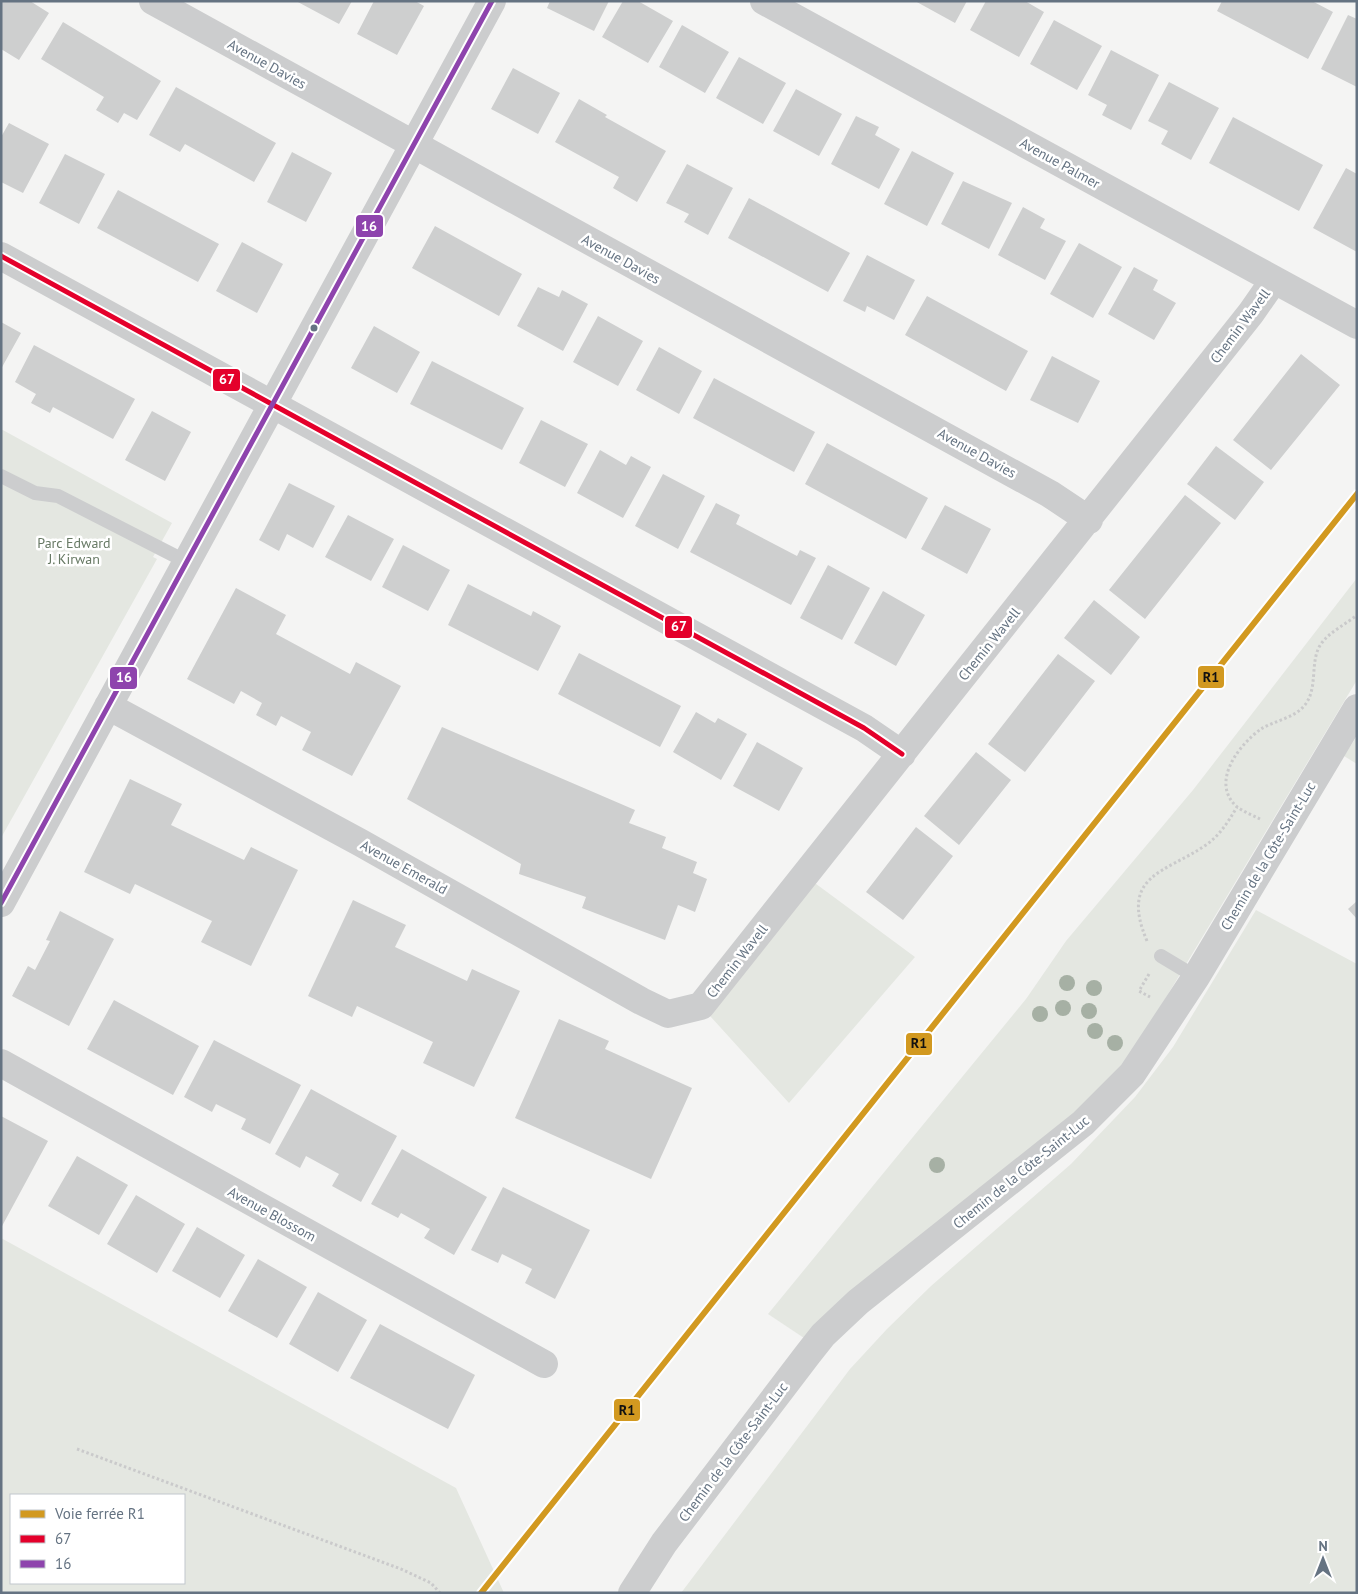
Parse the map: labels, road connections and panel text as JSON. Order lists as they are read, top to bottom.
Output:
{
  "streets": {
    "street": [
      "Avenue Davies",
      "Avenue Palmer",
      "Chemin Wavell",
      "Chemin de la Côte-Saint-Luc",
      "Avenue Emerald",
      "Avenue Blossom"
    ]
  },
  "crossings": [
    ["Avenue Davies", "Chemin Wavell"],
    ["Avenue Palmer", "Chemin Wavell"],
    ["Chemin Wavell", "Avenue Emerald"]
  ],
  "parks": ["Parc Edward J. Kirwan"],
  "lines": ["transit line 16", "transit line 67", "rail line R1"],
  "legend": ["Voie ferrée R1", "67", "16"],
  "north": "top"
}
